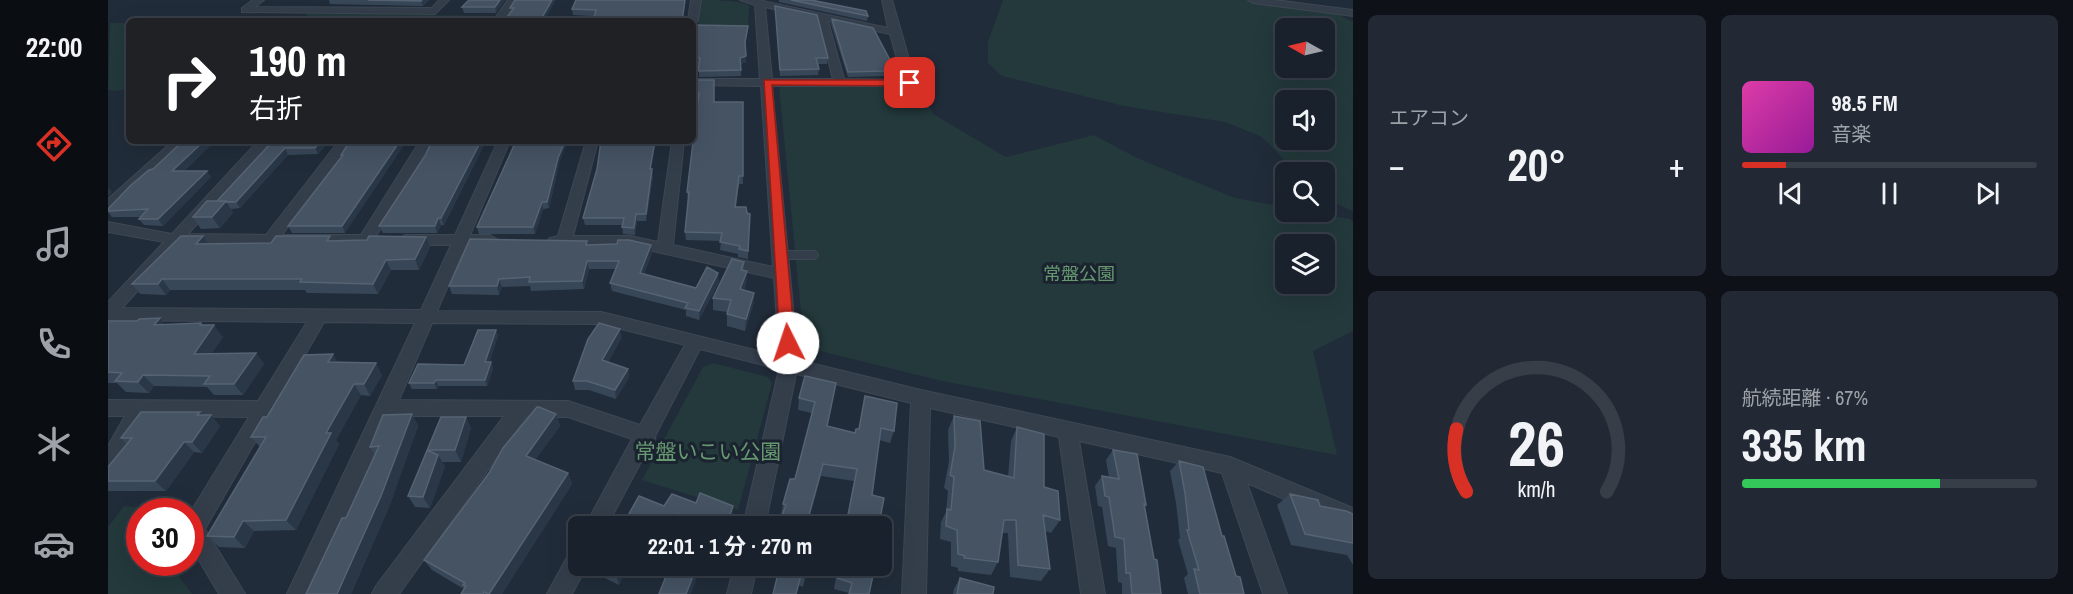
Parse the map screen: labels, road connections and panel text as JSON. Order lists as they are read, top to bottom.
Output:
{
  "parks": ["常盤公園", "常盤いこい公園"],
  "north": "left",
  "page": {
    "tabs": "22:00",
    "tile": [
      "エアコン",
      ["航続距離 · 67%", "335 km"]
    ],
    "turn": ["190 m", "右折"],
    "song": ["98.5 FM", "音楽"],
    "heat": ["−", "20°", "+"],
    "limit": "30",
    "trip": "22:01 · 1 分 · 270 m",
    "gauge": ["26", "km/h"]
  }
}
